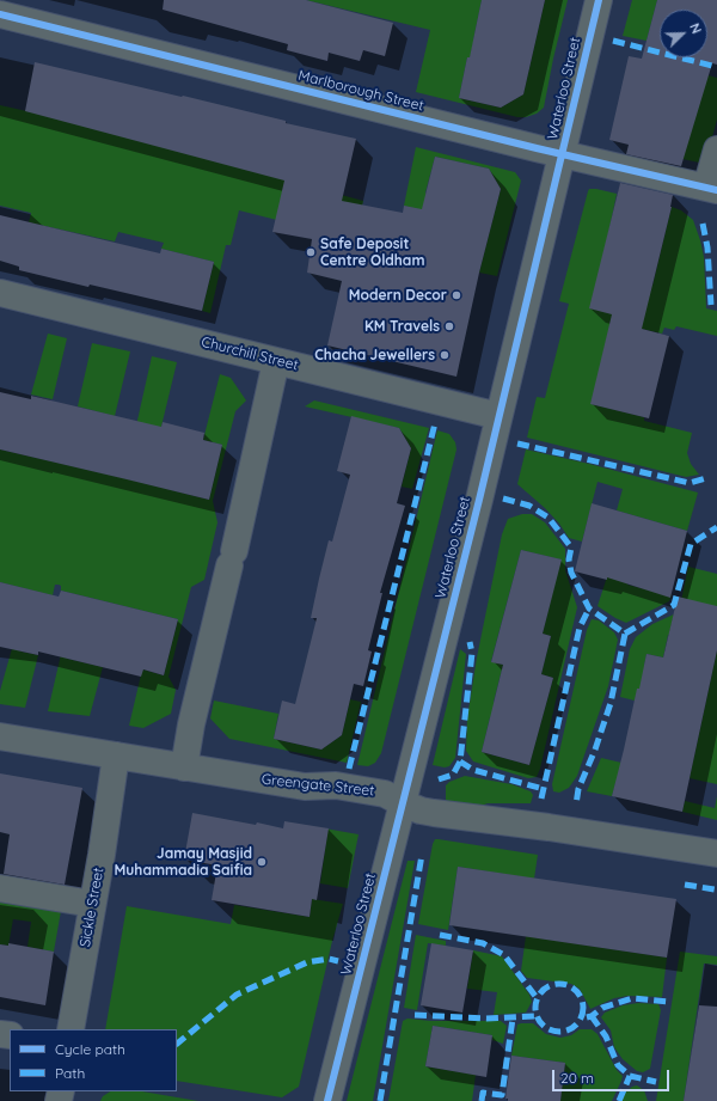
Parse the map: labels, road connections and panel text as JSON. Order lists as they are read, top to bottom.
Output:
{
  "streets": {
    "street": [
      "Waterloo Street",
      "Marlborough Street",
      "Churchill Street",
      "Greengate Street",
      "Sickle Street"
    ]
  },
  "crossings": [
    ["Waterloo Street", "Marlborough Street"],
    ["Waterloo Street", "Churchill Street"],
    ["Waterloo Street", "Greengate Street"],
    ["Greengate Street", "Sickle Street"]
  ],
  "places": [
    "Safe Deposit Centre Oldham",
    "Modern Decor",
    "KM Travels",
    "Chacha Jewellers",
    "Jamay Masjid Muhammadia Saifia"
  ],
  "legend": ["Cycle path", "Path"],
  "scale_bar": "20 m",
  "north": "top right"
}
